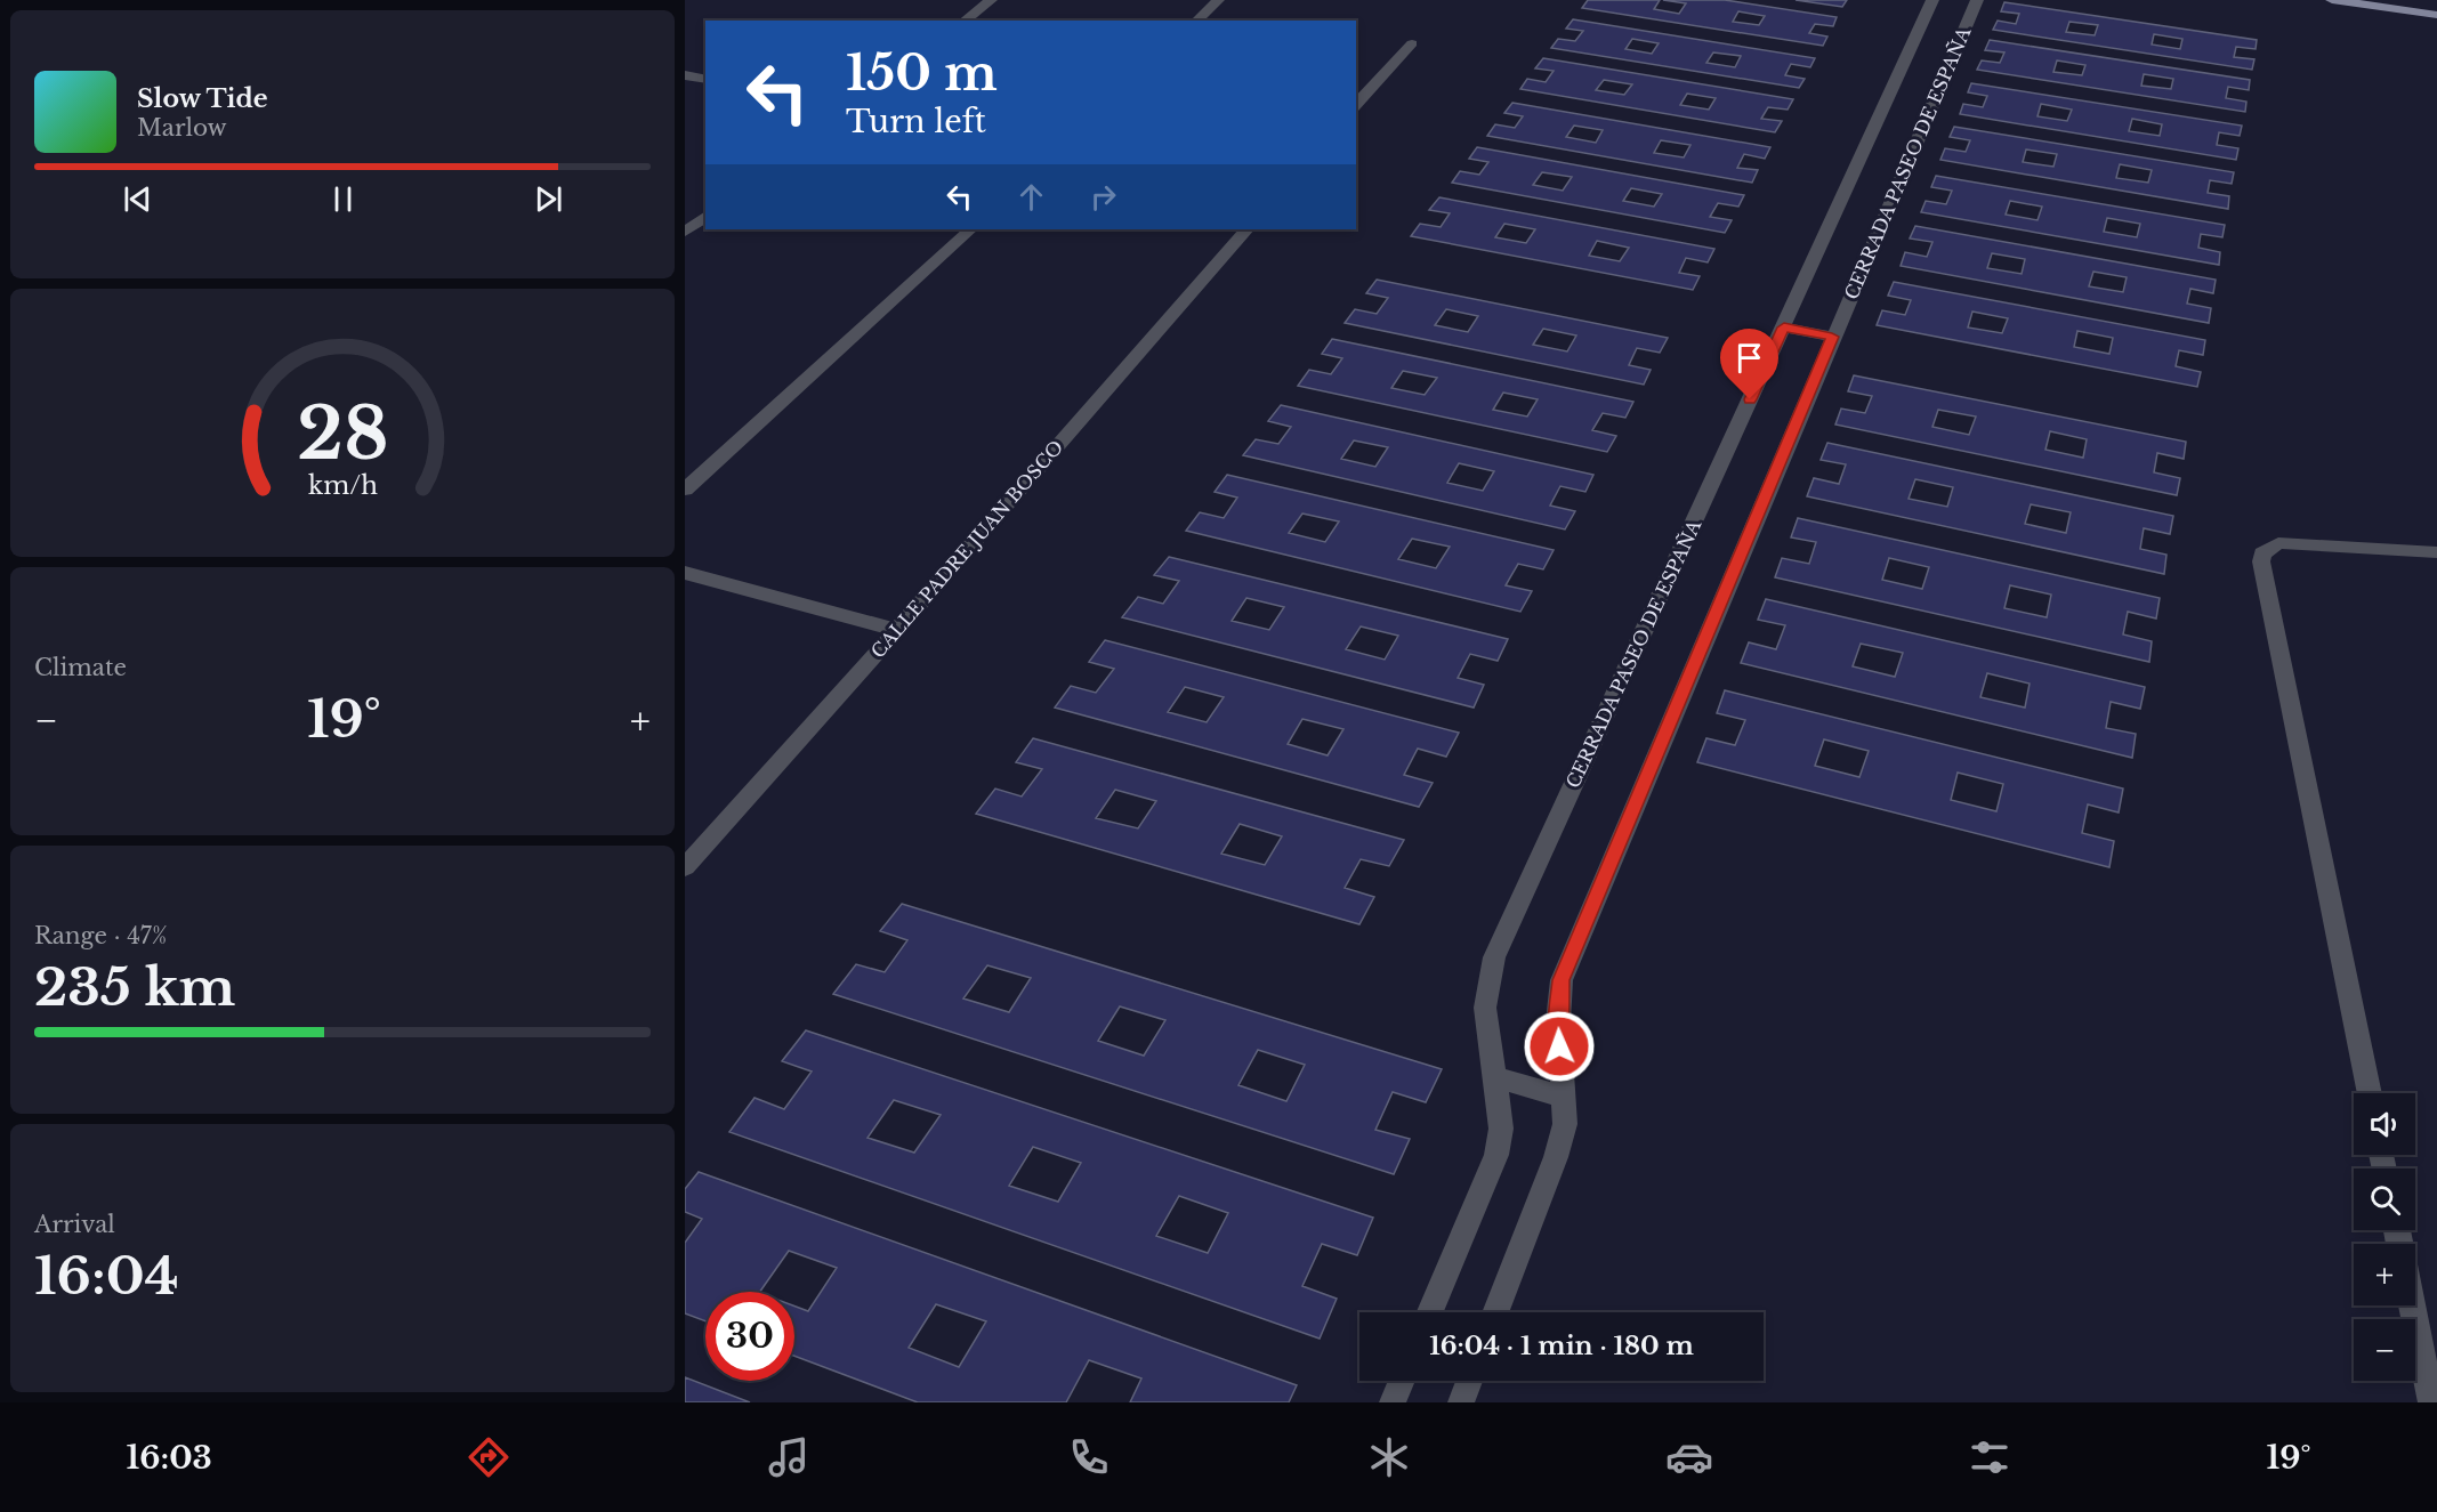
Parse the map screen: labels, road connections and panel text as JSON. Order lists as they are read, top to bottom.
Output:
{
  "streets": {
    "street": ["CERRADA PASEO DE ESPAÑA", "CALLE PADRE JUAN BOSCO"]
  },
  "page": {
    "turn": ["150 m", "Turn left"],
    "song": ["Slow Tide", "Marlow"],
    "tile": [
      "Climate",
      ["Range · 47%", "235 km"],
      ["Arrival", "16:04"]
    ],
    "heat": ["−", "19°", "+"],
    "map_buttons": ["+", "−"],
    "limit": "30",
    "trip": "16:04 · 1 min · 180 m",
    "tabs": ["16:03", "19°"],
    "gauge": ["28", "km/h"]
  }
}
